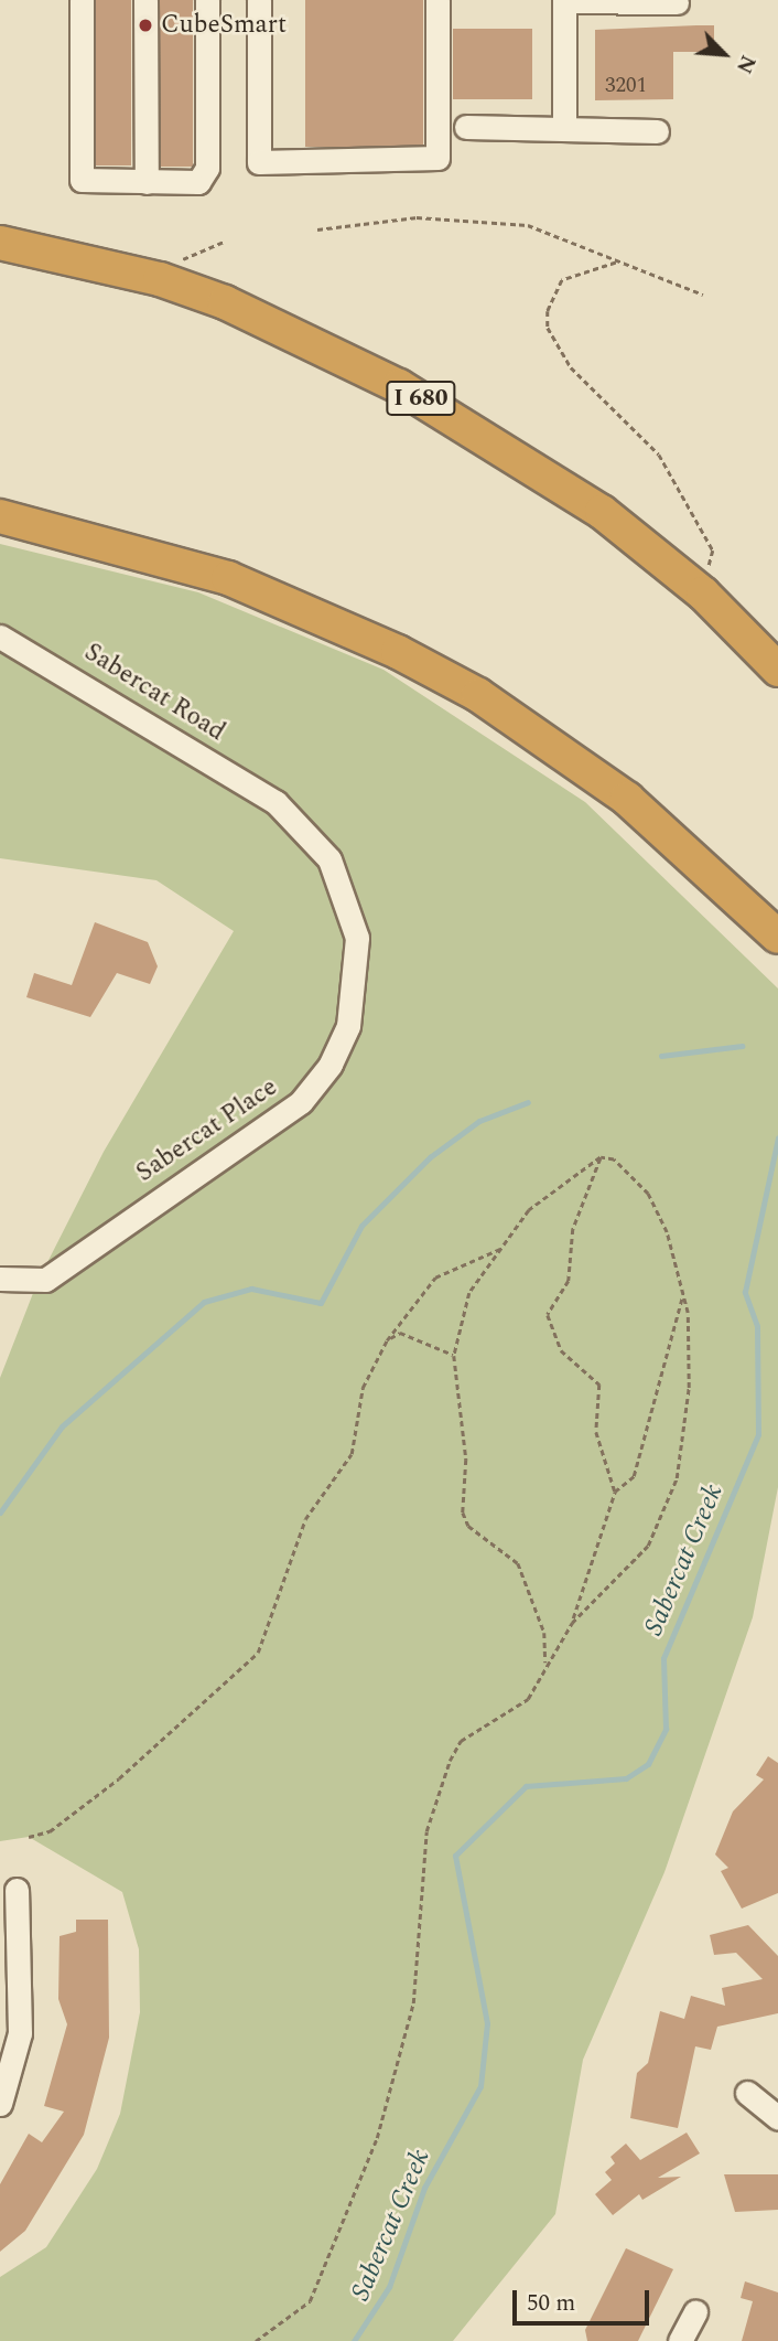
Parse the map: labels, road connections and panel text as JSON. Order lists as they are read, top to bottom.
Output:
{
  "streets": {
    "highway": ["I 680"],
    "street": ["Sabercat Road", "Sabercat Place"]
  },
  "crossings": [
    ["Sabercat Road", "Sabercat Place"]
  ],
  "water": ["Sabercat Creek"],
  "places": ["CubeSmart"],
  "house_numbers": ["3201"],
  "scale_bar": "50 m",
  "north": "bottom right"
}
